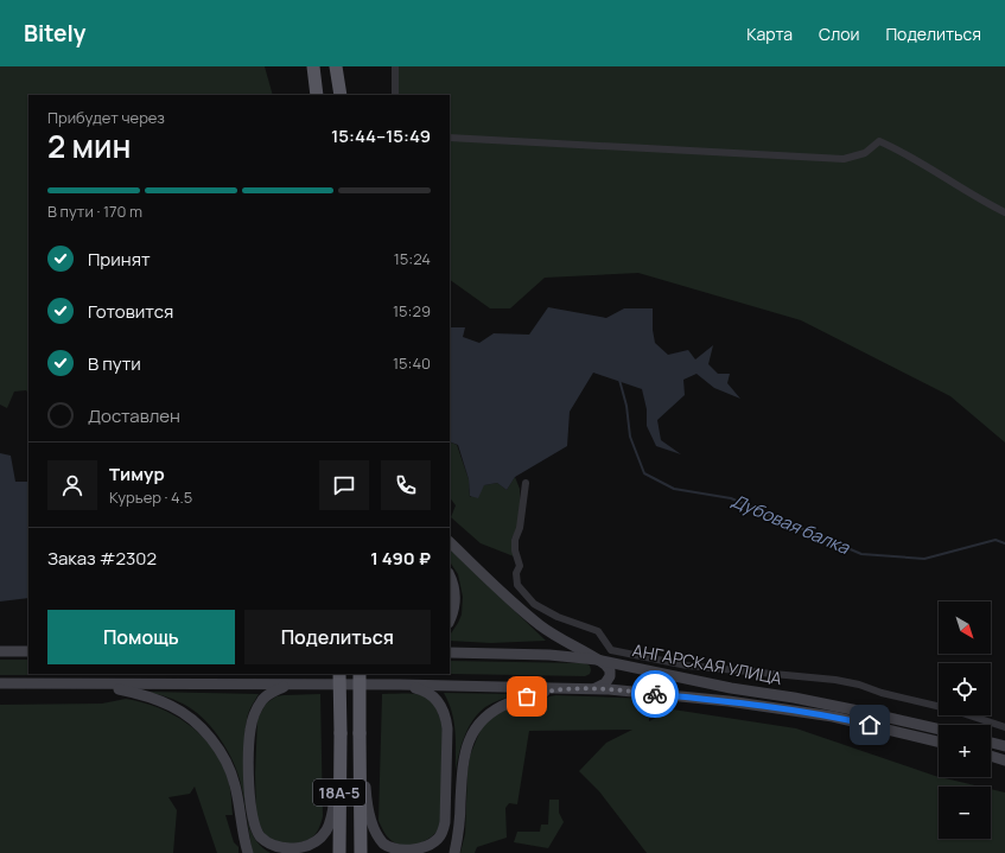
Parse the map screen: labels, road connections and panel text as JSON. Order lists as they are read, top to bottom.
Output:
{
  "streets": {
    "highway": ["18А-5"],
    "main road": ["АНГАРСКАЯ УЛИЦА"]
  },
  "water": ["Дубовая балка"],
  "north": "bottom right",
  "page": {
    "header": "Bitely",
    "nav": ["Карта", "Слои", "Поделиться"],
    "heading": ["2 мин", "Прибудет через", "15:44–15:49"],
    "panel": [
      "Тимур",
      "Курьер · 4.5",
      "Заказ #2302",
      "1 490 ₽"
    ],
    "bar": "В пути · 170 m",
    "list": [
      ["Принят", "15:24"],
      ["Готовится", "15:29"],
      ["В пути", "15:40"],
      "Доставлен"
    ],
    "buttons": ["Помощь", "Поделиться"],
    "map_buttons": ["+", "−"]
  }
}
